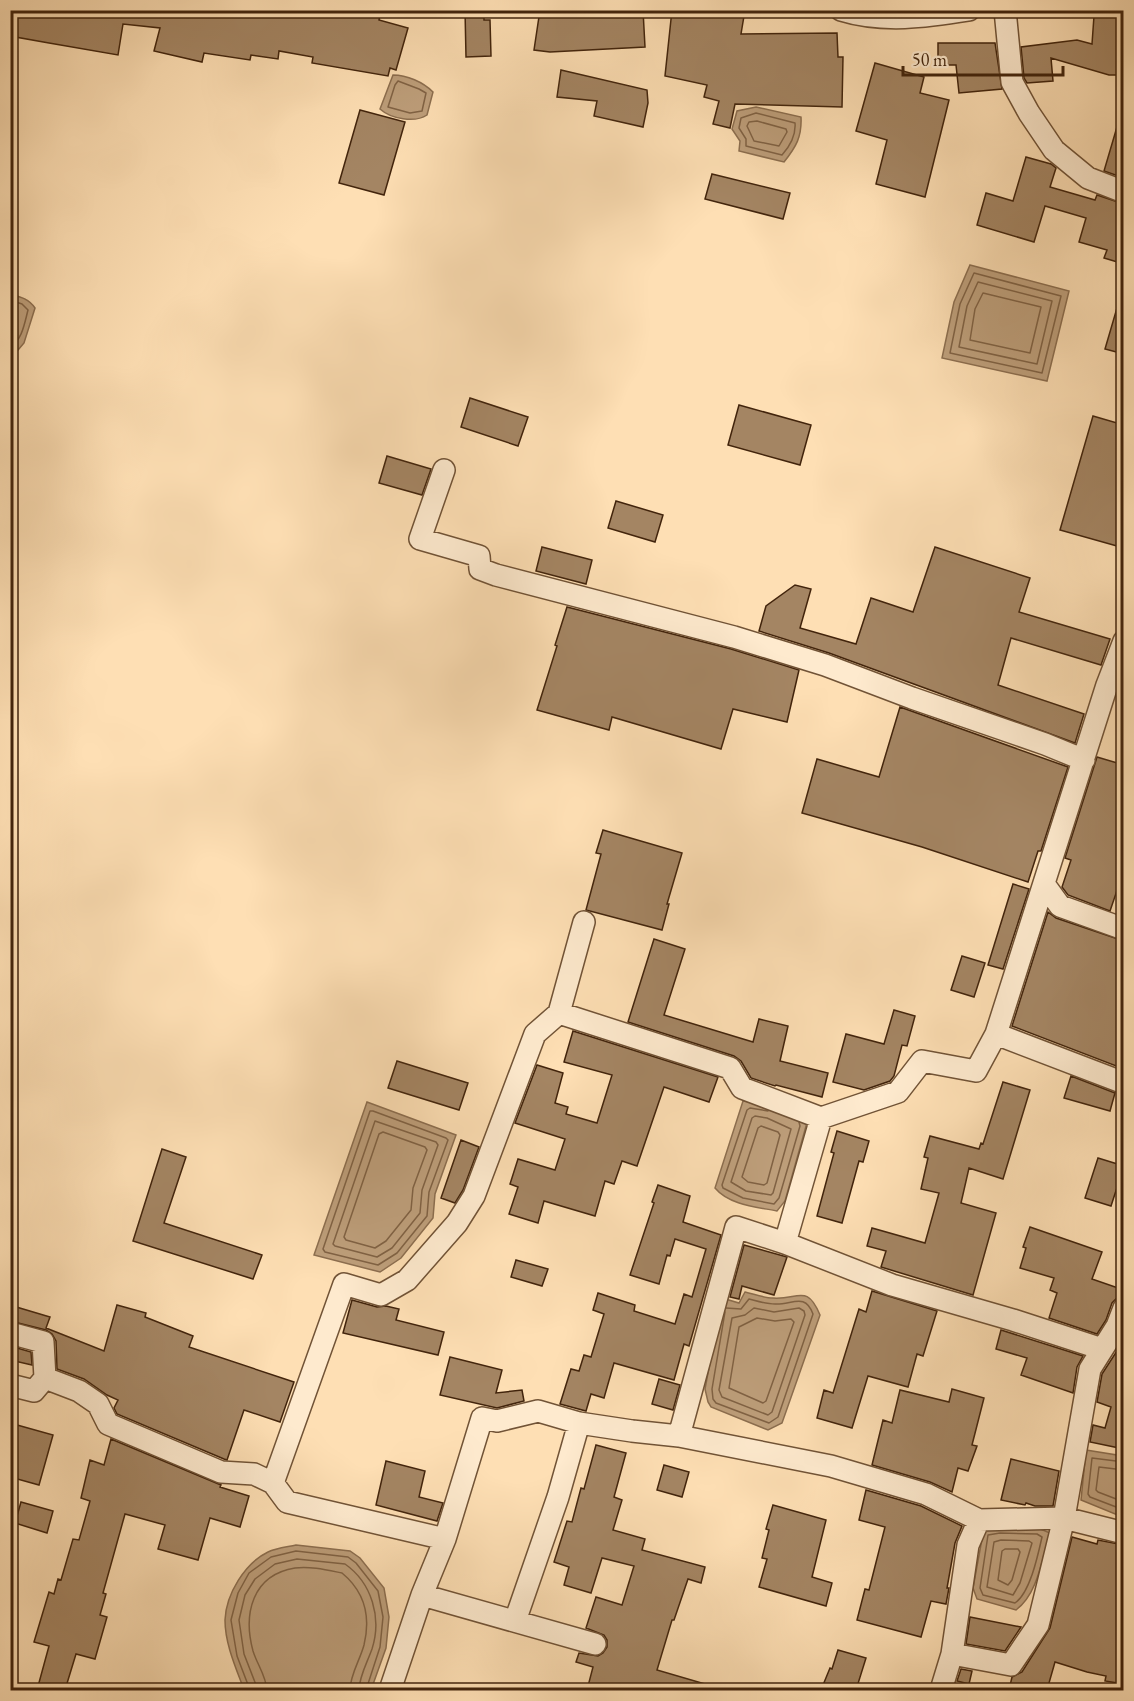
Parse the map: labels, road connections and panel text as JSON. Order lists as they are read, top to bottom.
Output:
{
  "scale_bar": "50 m"
}
